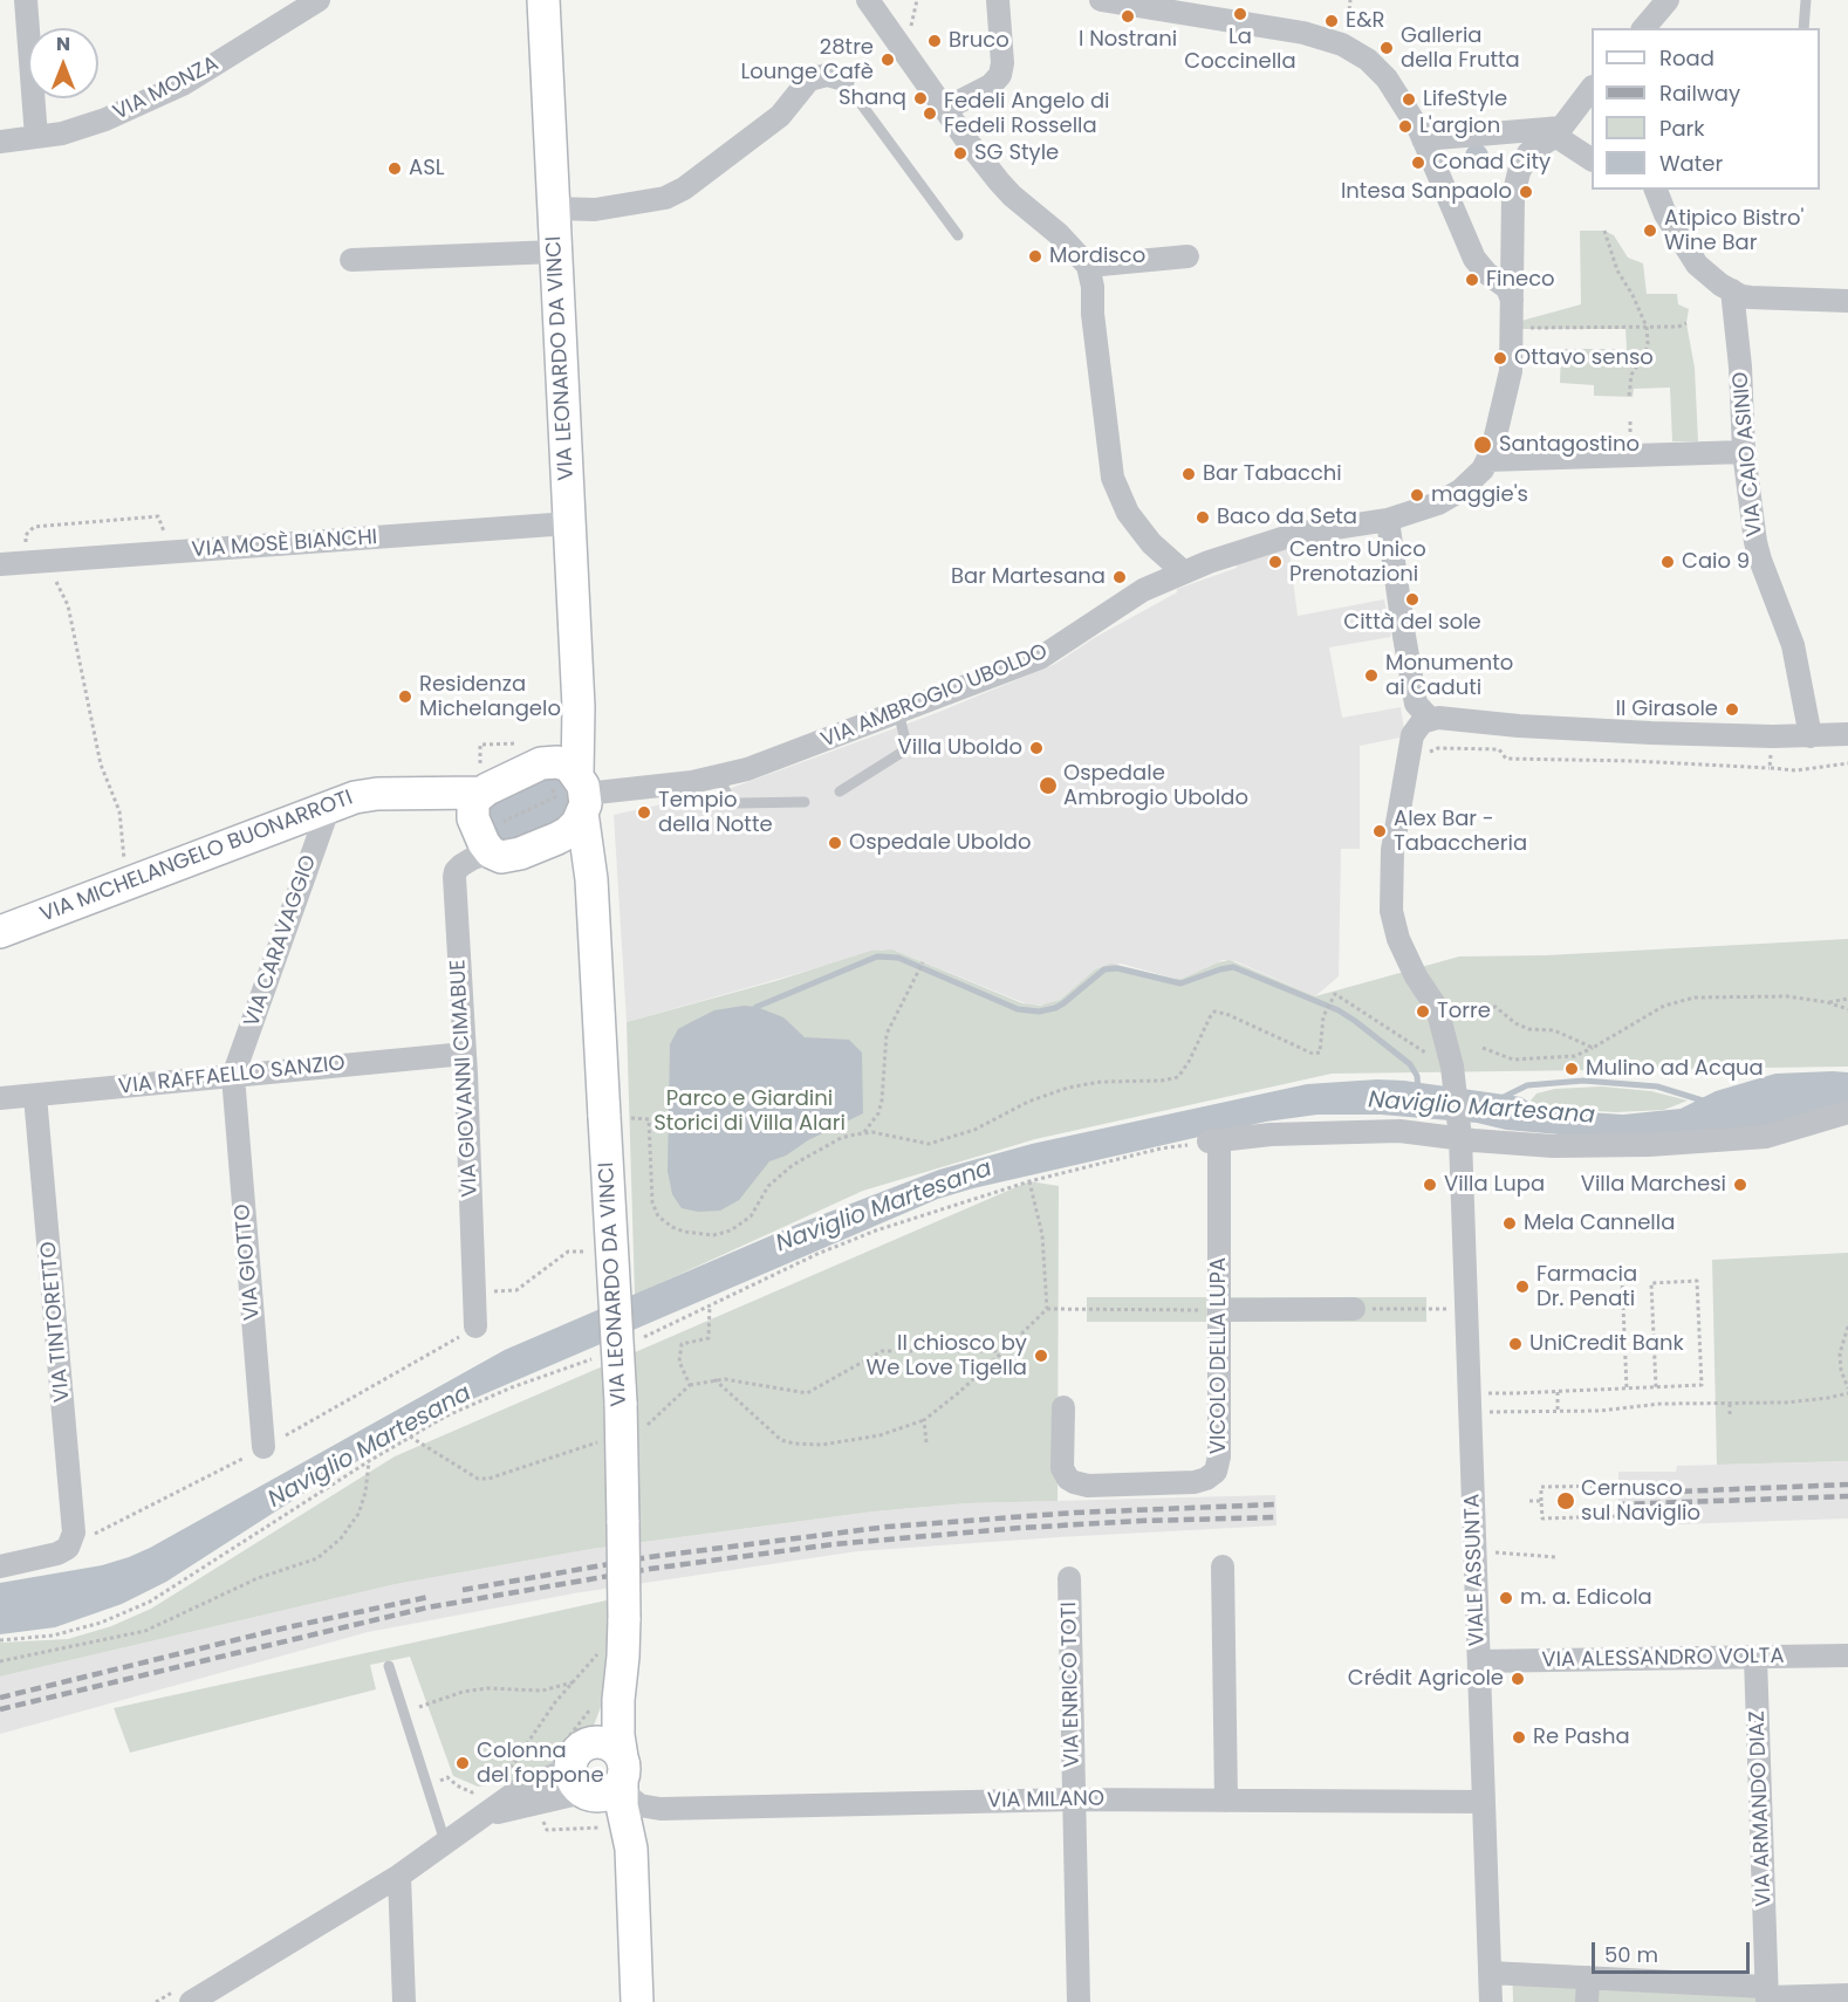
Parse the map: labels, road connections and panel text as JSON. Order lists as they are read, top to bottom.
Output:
{
  "streets": {
    "street": [
      "VIA MONZA",
      "VIA LEONARDO DA VINCI",
      "VIA CAIO ASINIO",
      "VIA MOSÈ BIANCHI",
      "VIA AMBROGIO UBOLDO",
      "VIA MICHELANGELO BUONARROTI",
      "VIA CARAVAGGIO",
      "VIA RAFFAELLO SANZIO",
      "VIA GIOVANNI CIMABUE",
      "VIA GIOTTO",
      "VIA TINTORETTO",
      "VICOLO DELLA LUPA",
      "VIALE ASSUNTA",
      "VIA ALESSANDRO VOLTA",
      "VIA ENRICO TOTI",
      "VIA MILANO",
      "VIA ARMANDO DIAZ"
    ]
  },
  "crossings": [
    ["VIA LEONARDO DA VINCI", "VIA MOSÈ BIANCHI"],
    ["VIA LEONARDO DA VINCI", "VIA AMBROGIO UBOLDO"],
    ["VIA LEONARDO DA VINCI", "VIA MILANO"],
    ["VIA MICHELANGELO BUONARROTI", "VIA CARAVAGGIO"],
    ["VIA CARAVAGGIO", "VIA RAFFAELLO SANZIO"],
    ["VIA CARAVAGGIO", "VIA GIOTTO"],
    ["VIA RAFFAELLO SANZIO", "VIA GIOVANNI CIMABUE"],
    ["VIA RAFFAELLO SANZIO", "VIA GIOTTO"],
    ["VIA RAFFAELLO SANZIO", "VIA TINTORETTO"],
    ["VICOLO DELLA LUPA", "VIALE ASSUNTA"],
    ["VIALE ASSUNTA", "VIA ALESSANDRO VOLTA"],
    ["VIALE ASSUNTA", "VIA MILANO"],
    ["VIA ALESSANDRO VOLTA", "VIA ARMANDO DIAZ"],
    ["VIA ENRICO TOTI", "VIA MILANO"]
  ],
  "water": ["Naviglio Martesana"],
  "parks": ["Parco e Giardini Storici di Villa Alari"],
  "places": [
    "La Coccinella",
    "I Nostrani",
    "E&R",
    "Bruco",
    "Galleria della Frutta",
    "28tre Lounge Cafè",
    "Shanq",
    "LifeStyle",
    "Fedeli Angelo di Fedeli Rossella",
    "L'argion",
    "SG Style",
    "Conad City",
    "ASL",
    "Intesa Sanpaolo",
    "Atipico Bistro' Wine Bar",
    "Mordisco",
    "Fineco",
    "Ottavo senso",
    "Santagostino",
    "Bar Tabacchi",
    "maggie's",
    "Baco da Seta",
    "Centro Unico Prenotazioni",
    "Caio 9",
    "Bar Martesana",
    "Città del sole",
    "Monumento ai Caduti",
    "Residenza Michelangelo",
    "Il Girasole",
    "Villa Uboldo",
    "Ospedale Ambrogio Uboldo",
    "Tempio della Notte",
    "Alex Bar - Tabaccheria",
    "Ospedale Uboldo",
    "Torre",
    "Mulino ad Acqua",
    "Villa Lupa",
    "Villa Marchesi",
    "Mela Cannella",
    "Farmacia Dr. Penati",
    "UniCredit Bank",
    "Il chiosco by We Love Tigella",
    "Cernusco sul Naviglio",
    "m. a. Edicola",
    "Crédit Agricole",
    "Re Pasha",
    "Colonna del foppone"
  ],
  "legend": [
    "Road",
    "Railway",
    "Park",
    "Water"
  ],
  "scale_bar": "50 m",
  "north": "top"
}
